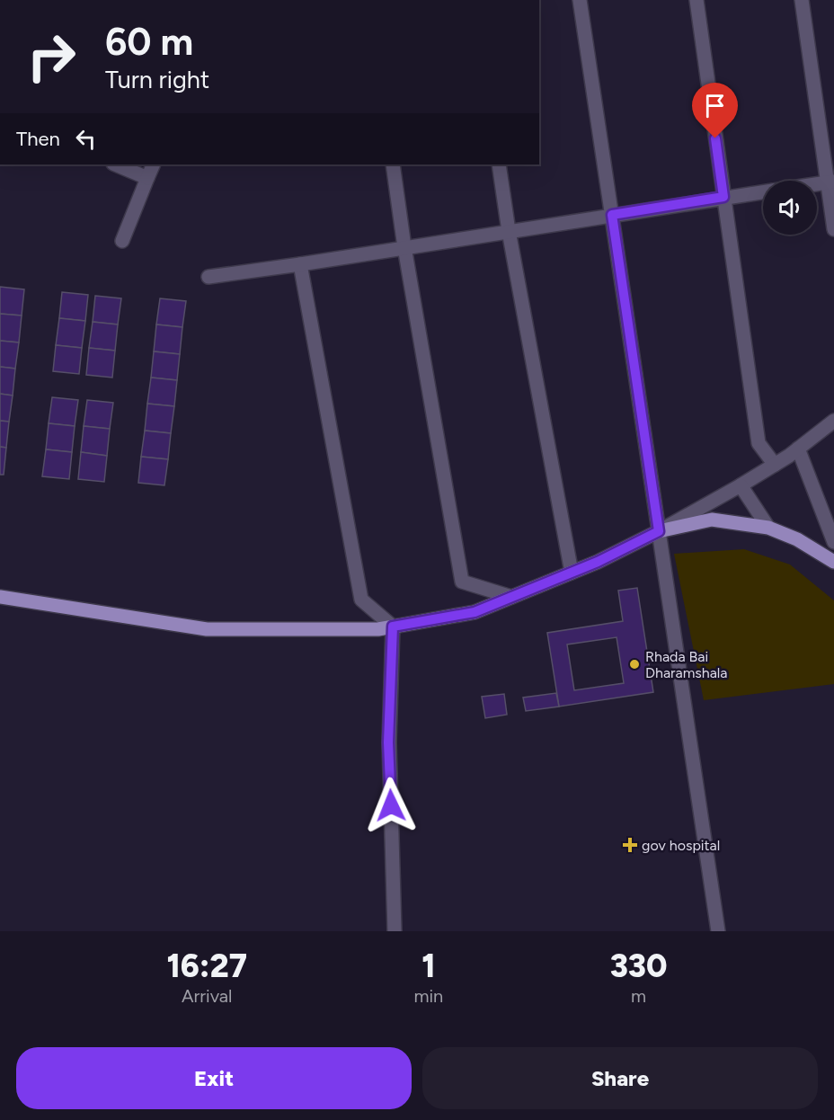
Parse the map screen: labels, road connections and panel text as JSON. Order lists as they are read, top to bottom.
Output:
{
  "places": {
    "other": ["Rhada Bai Dharamshala"],
    "health": ["gov hospital"]
  },
  "page": {
    "turn": ["60 m", "Turn right"],
    "then": "Then",
    "eta": [
      "16:27",
      "Arrival",
      "1",
      "min",
      "330",
      "m"
    ],
    "buttons": ["Exit", "Share"]
  }
}
